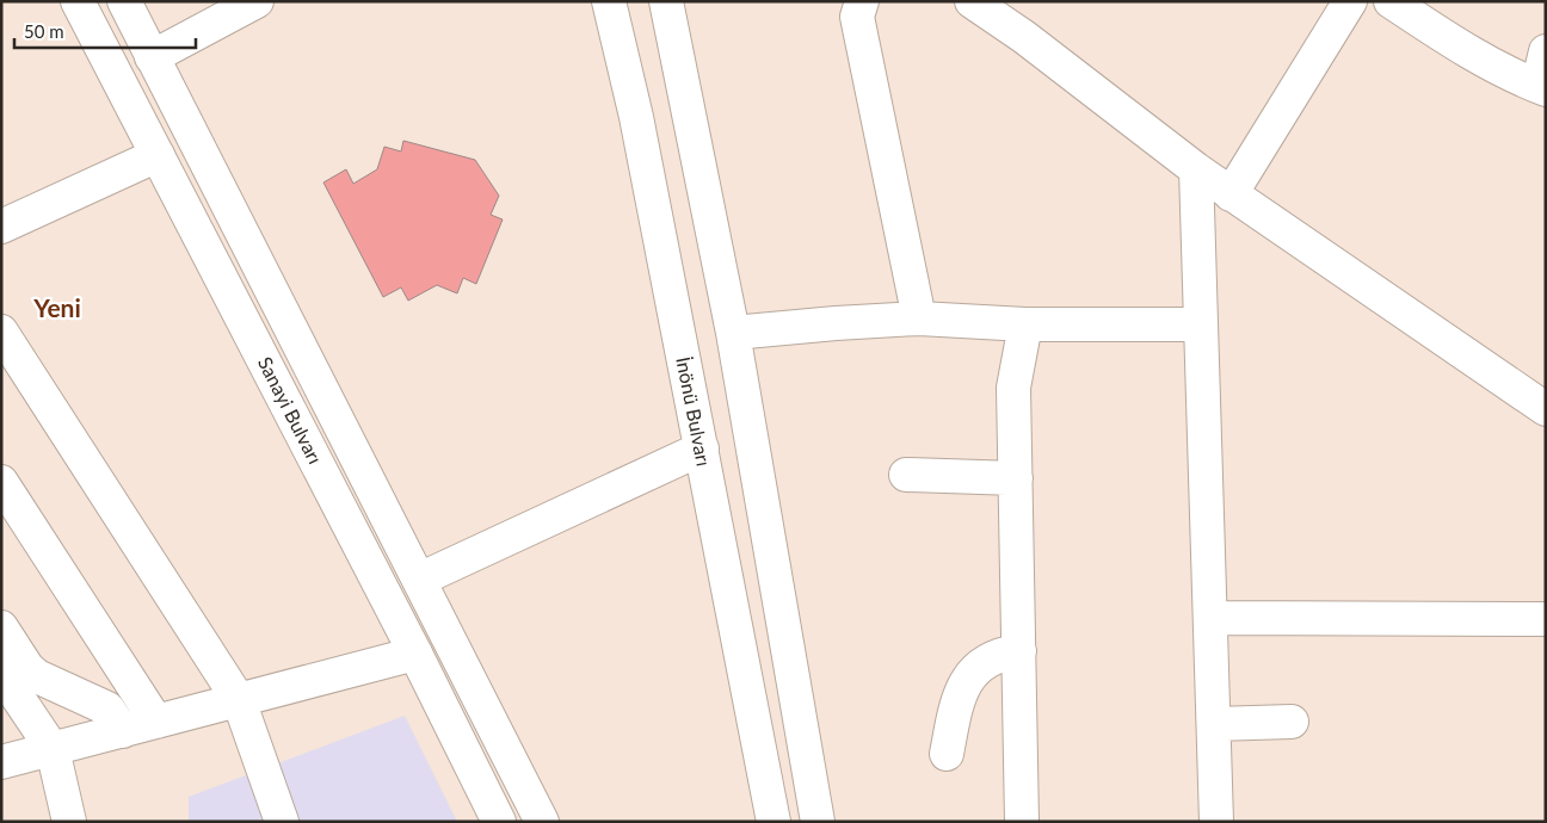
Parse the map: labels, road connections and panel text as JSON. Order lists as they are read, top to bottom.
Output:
{
  "streets": {
    "street": ["Sanayi Bulvarı", "İnönü Bulvarı"]
  },
  "districts": ["Yeni"],
  "scale_bar": "50 m"
}
